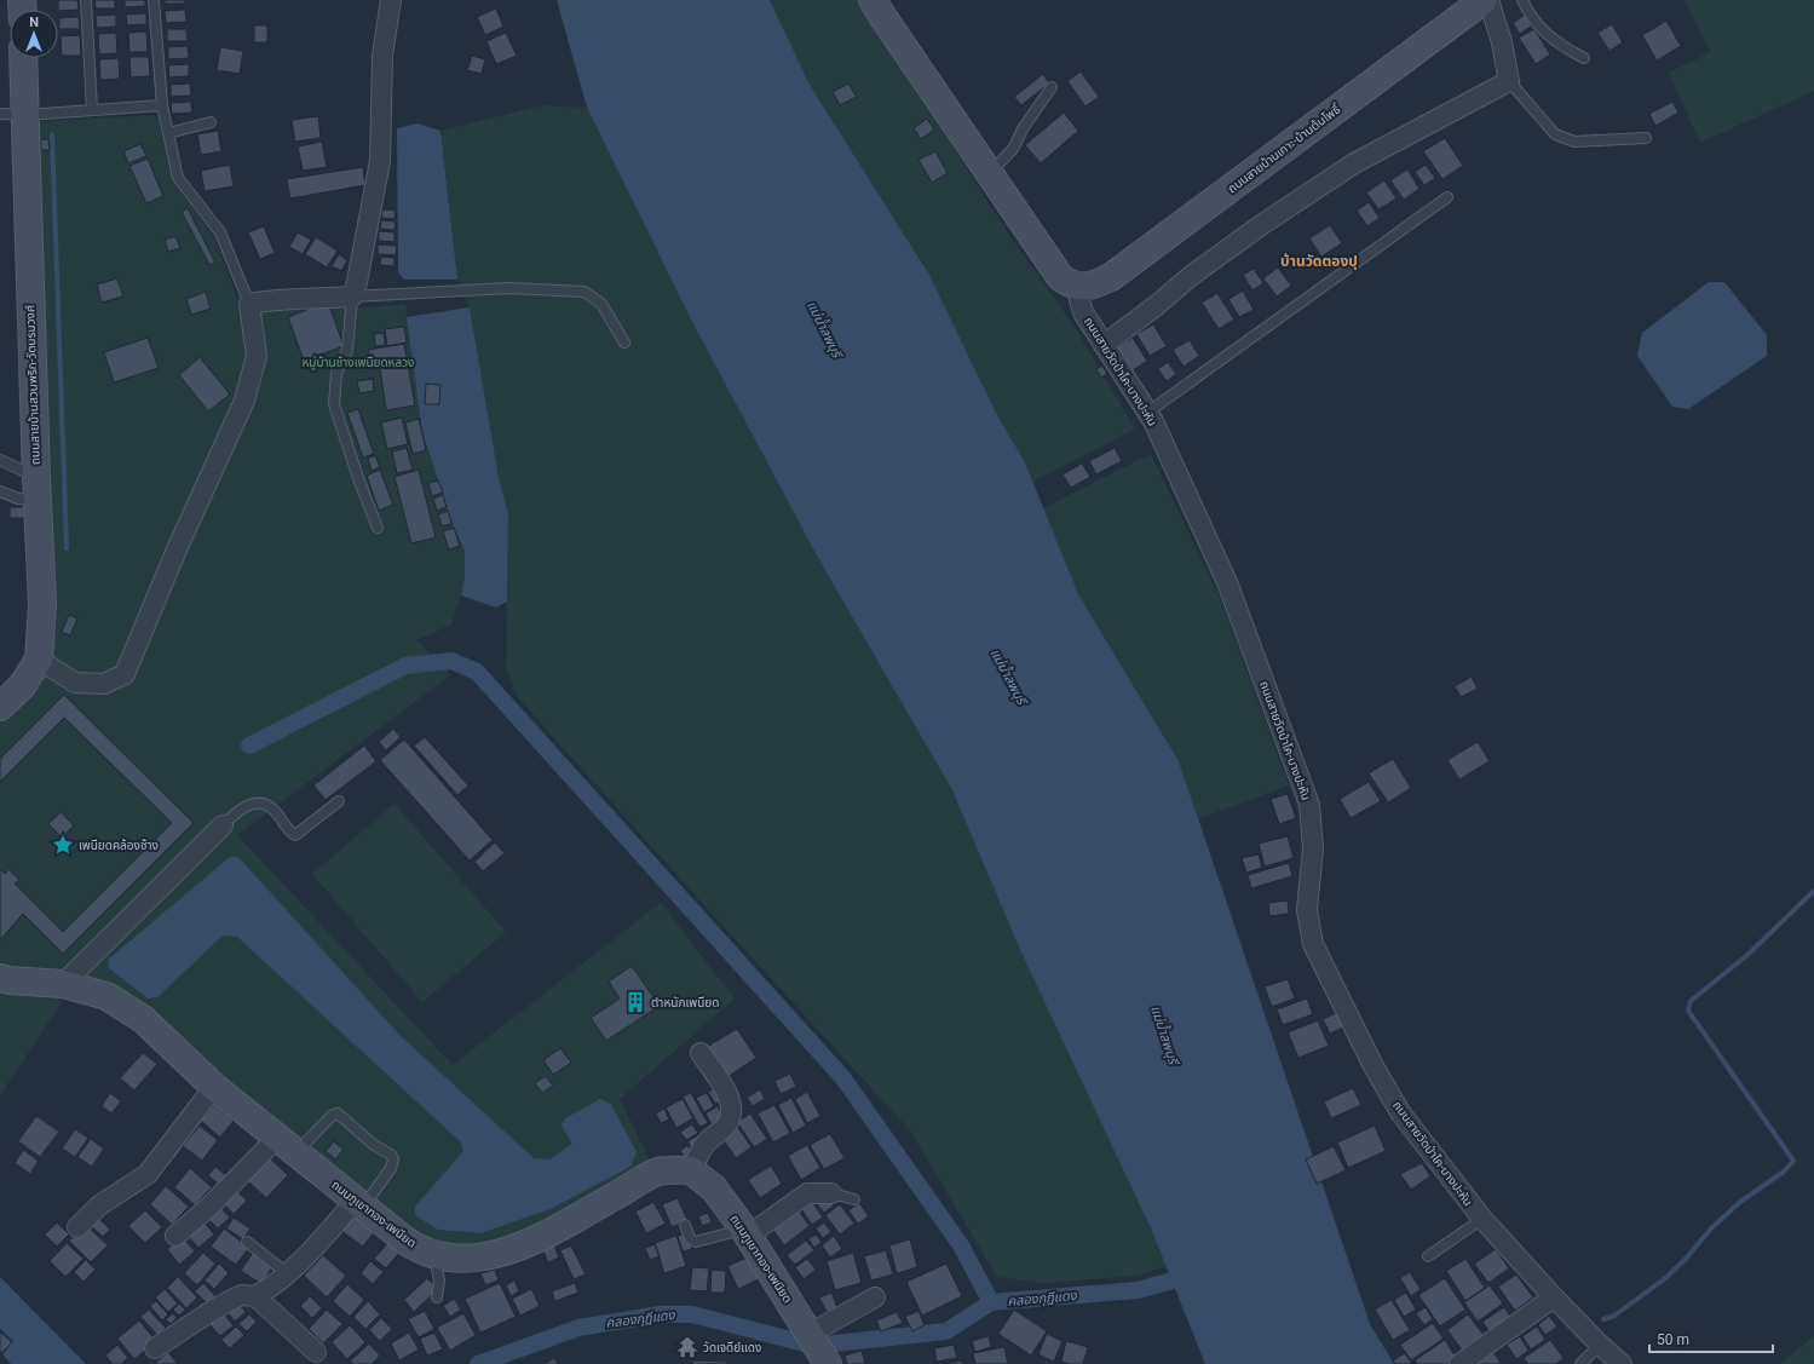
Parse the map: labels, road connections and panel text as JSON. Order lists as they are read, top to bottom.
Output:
{
  "streets": {
    "street": [
      "ถนนสายบ้านเกาะ-บ้านต้นโพธิ์",
      "ถนนสายวัดป่าโค-บางปะหัน",
      "ถนนสายบ้านสวนพริก-วัดบรมวงศ์",
      "ถนนภูเขาทอง-เพนียด"
    ]
  },
  "crossings": [
    ["ถนนสายบ้านเกาะ-บ้านต้นโพธิ์", "ถนนสายวัดป่าโค-บางปะหัน"]
  ],
  "districts": ["บ้านวัดตองปุ"],
  "water": ["แม่น้ำลพบุรี", "คลองกุฎีแดง"],
  "parks": ["หมู่บ้านช้างเพนียดหลวง"],
  "places": {
    "place": ["เพนียดคล้องช้าง"],
    "building": ["ตำหนักเพนียด"],
    "temple": ["วัดเจดีย์แดง"]
  },
  "scale_bar": "50 m",
  "north": "top"
}
